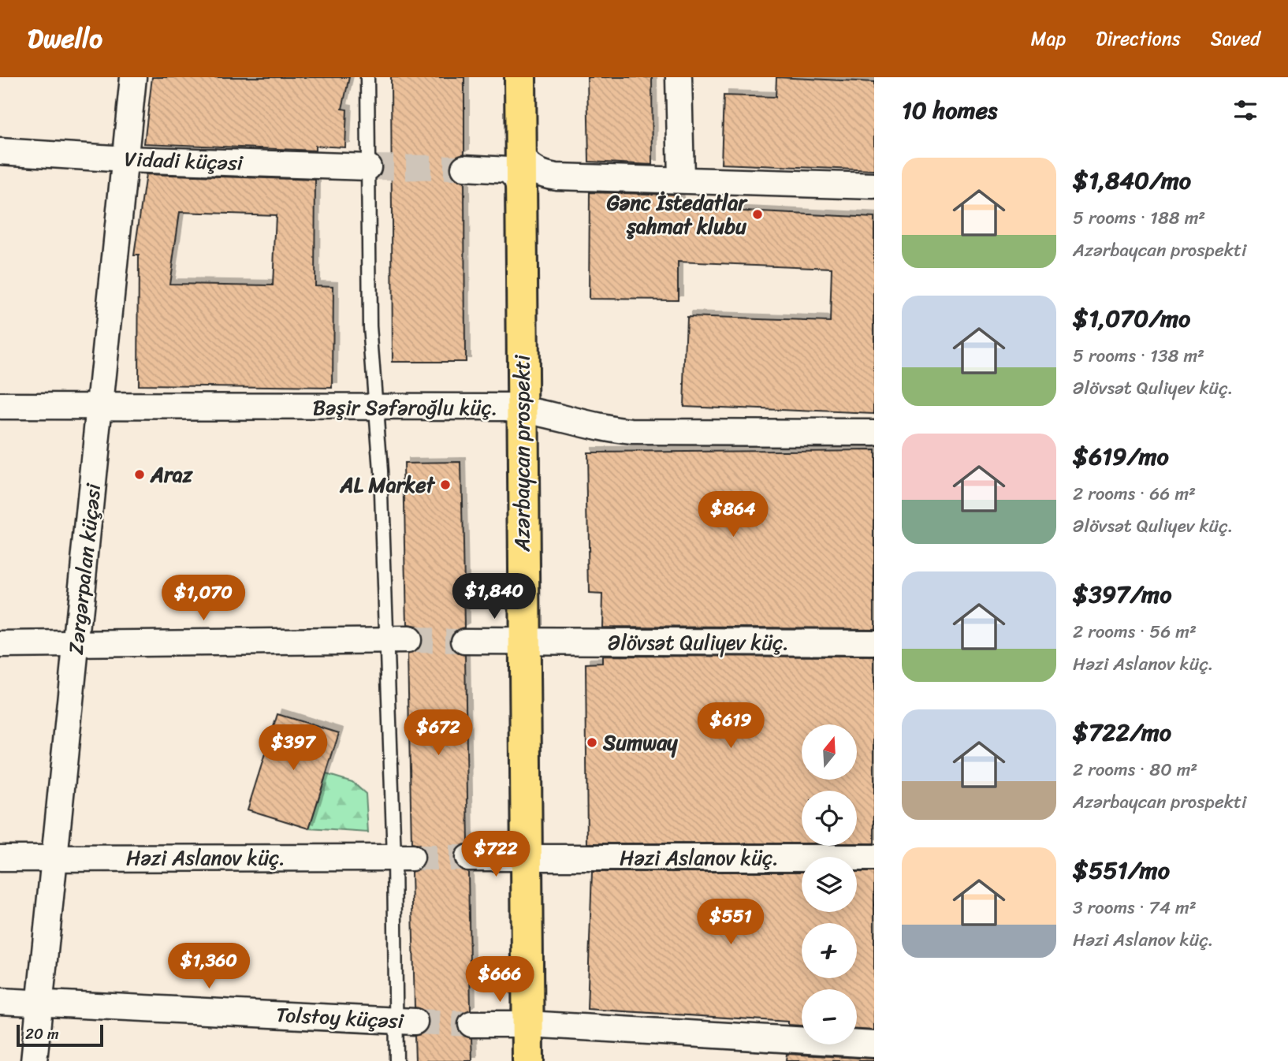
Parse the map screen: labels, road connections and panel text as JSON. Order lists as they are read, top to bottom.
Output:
{
  "streets": {
    "main road": ["Azərbaycan prospekti"],
    "street": [
      "Vidadi küçəsi",
      "Bəşir Səfəroğlu küç.",
      "Zərgərpalan küçəsi",
      "Əlövsət Quliyev küç.",
      "Həzi Aslanov küç.",
      "Tolstoy küçəsi"
    ]
  },
  "crossings": [
    ["Vidadi küçəsi", "Zərgərpalan küçəsi"],
    ["Bəşir Səfəroğlu küç.", "Azərbaycan prospekti"],
    ["Bəşir Səfəroğlu küç.", "Zərgərpalan küçəsi"],
    ["Azərbaycan prospekti", "Əlövsət Quliyev küç."],
    ["Azərbaycan prospekti", "Həzi Aslanov küç."],
    ["Zərgərpalan küçəsi", "Həzi Aslanov küç."],
    ["Zərgərpalan küçəsi", "Tolstoy küçəsi"]
  ],
  "places": [
    "Gənc İstedatlar şahmat klubu",
    "Araz",
    "AL Market",
    "Sumway"
  ],
  "scale_bar": "20 m",
  "north": "top",
  "page": {
    "header": "Dwello",
    "nav": ["Map", "Directions", "Saved"],
    "heading": "10 homes",
    "list": [
      {
        "name": "$1,840/mo",
        "note": "5 rooms · 188 m² · Azərbaycan prospekti"
      },
      {
        "name": "$1,070/mo",
        "note": "5 rooms · 138 m² · Əlövsət Quliyev küç."
      },
      {
        "name": "$619/mo",
        "note": "2 rooms · 66 m² · Əlövsət Quliyev küç."
      },
      {
        "name": "$397/mo",
        "note": "2 rooms · 56 m² · Həzi Aslanov küç."
      },
      {
        "name": "$722/mo",
        "note": "2 rooms · 80 m² · Azərbaycan prospekti"
      },
      {
        "name": "$551/mo",
        "note": "3 rooms · 74 m² · Həzi Aslanov küç."
      }
    ],
    "price": [
      "$864",
      "$1,840",
      "$1,070",
      "$619",
      "$672",
      "$397",
      "$722",
      "$551",
      "$1,360",
      "$666"
    ],
    "map_buttons": ["+", "−"],
    "scale": "20 m"
  }
}
